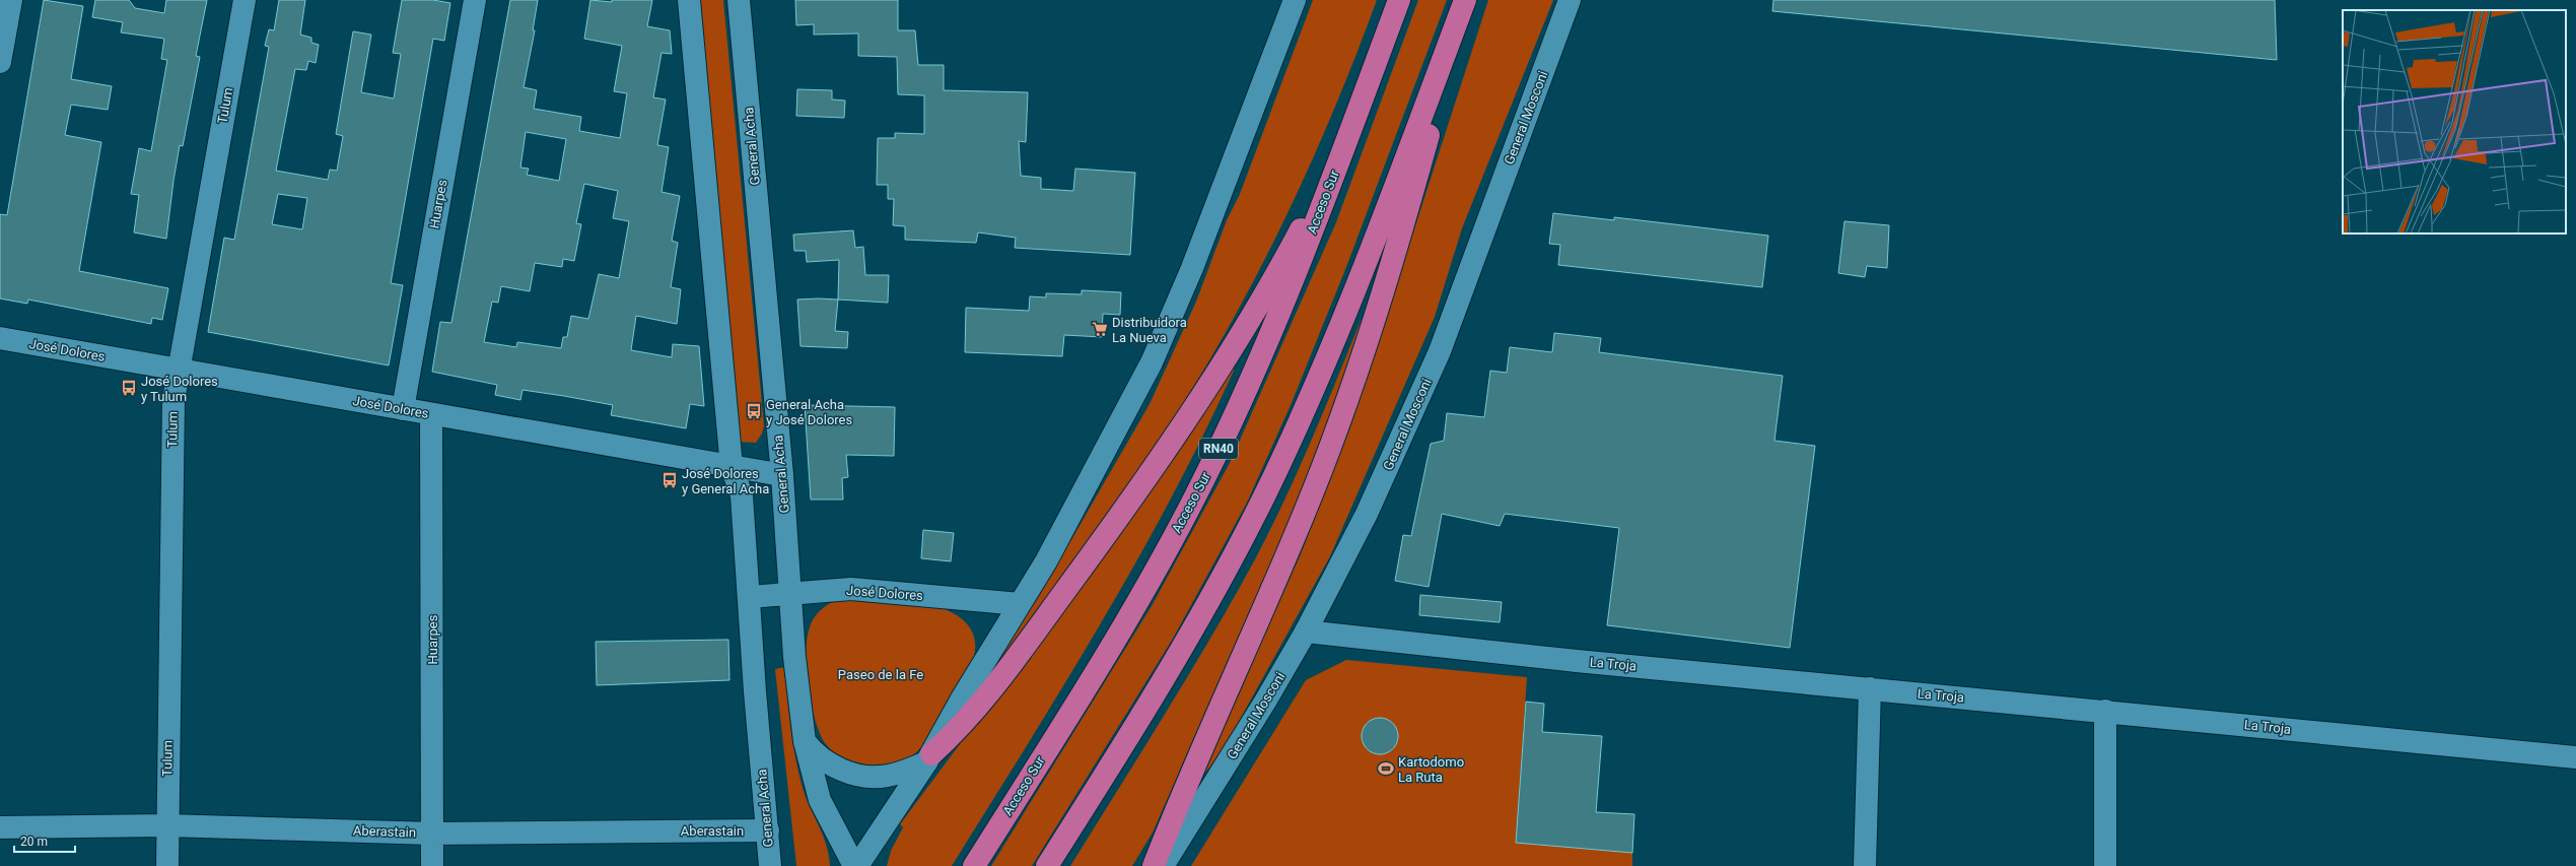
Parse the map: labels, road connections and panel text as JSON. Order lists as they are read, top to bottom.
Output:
{
  "streets": {
    "highway": ["Acceso Sur", "RN40"],
    "street": [
      "Tulum",
      "General Mosconi",
      "General Acha",
      "Huarpes",
      "José Dolores",
      "La Troja",
      "Aberastain"
    ]
  },
  "crossings": [
    ["Tulum", "José Dolores"],
    ["Tulum", "Aberastain"],
    ["General Mosconi", "La Troja"],
    ["General Acha", "José Dolores"],
    ["General Acha", "Aberastain"],
    ["Huarpes", "José Dolores"],
    ["Huarpes", "Aberastain"]
  ],
  "parks": ["Paseo de la Fe"],
  "places": {
    "supermarket": ["Distribuidora La Nueva"],
    "bus stop": ["José Dolores y Tulum", "General Acha y José Dolores", "José Dolores y General Acha"],
    "sports": ["Kartodomo La Ruta"]
  },
  "scale_bar": "20 m"
}
